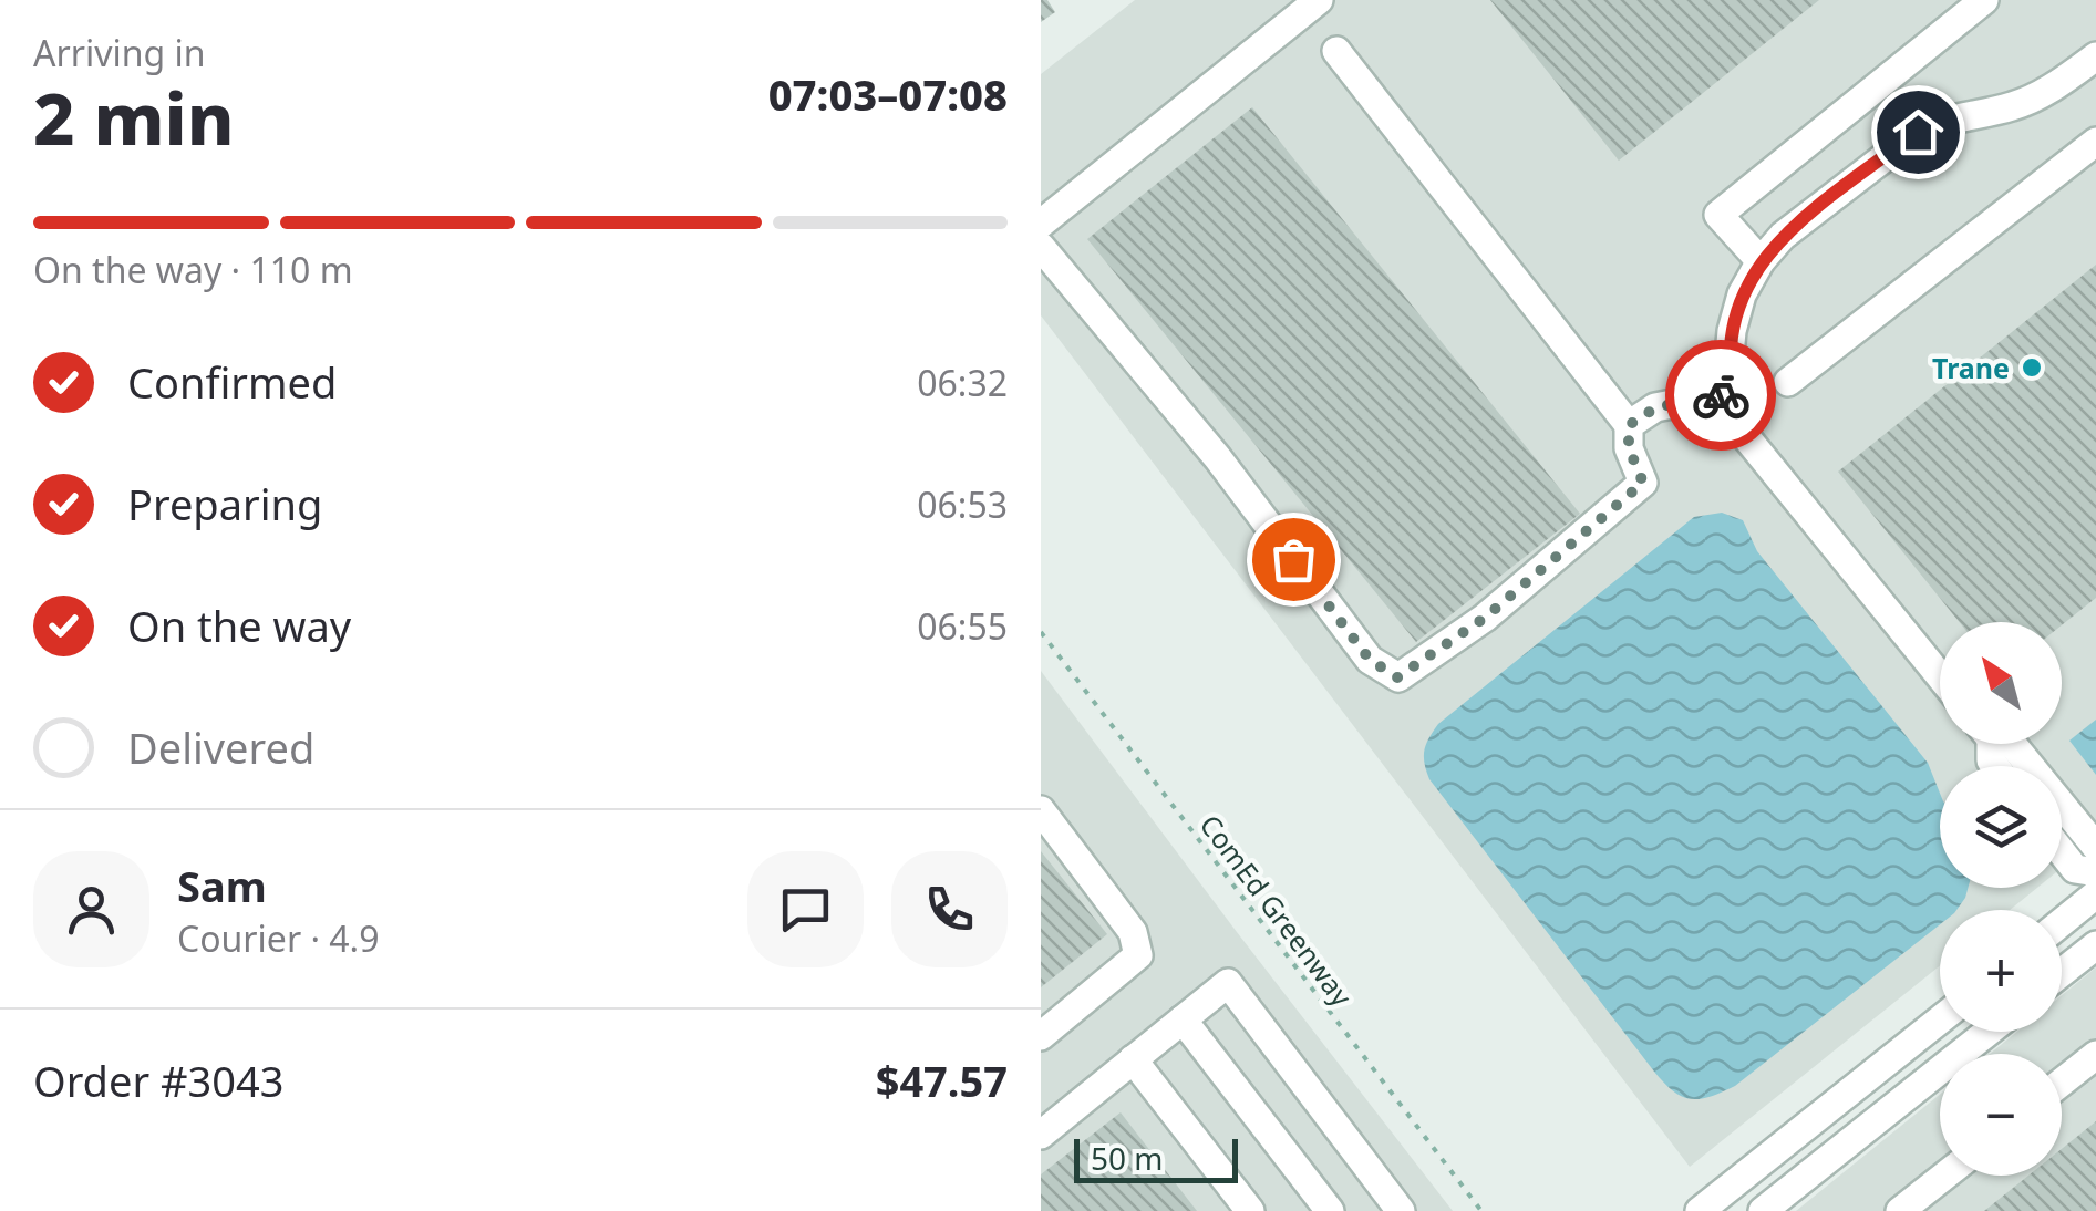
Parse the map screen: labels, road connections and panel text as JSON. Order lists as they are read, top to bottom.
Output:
{
  "streets": {
    "path": ["ComEd Greenway"]
  },
  "places": ["Trane"],
  "scale_bar": "50 m",
  "north": "top left",
  "page": {
    "heading": ["2 min", "Arriving in", "07:03–07:08"],
    "panel": [
      "Sam",
      "Courier · 4.9",
      "Order #3043",
      "$47.57"
    ],
    "bar": "On the way · 110 m",
    "list": [
      ["Confirmed", "06:32"],
      ["Preparing", "06:53"],
      ["On the way", "06:55"],
      "Delivered"
    ],
    "map_buttons": ["+", "−"],
    "scale": "50 m"
  }
}
